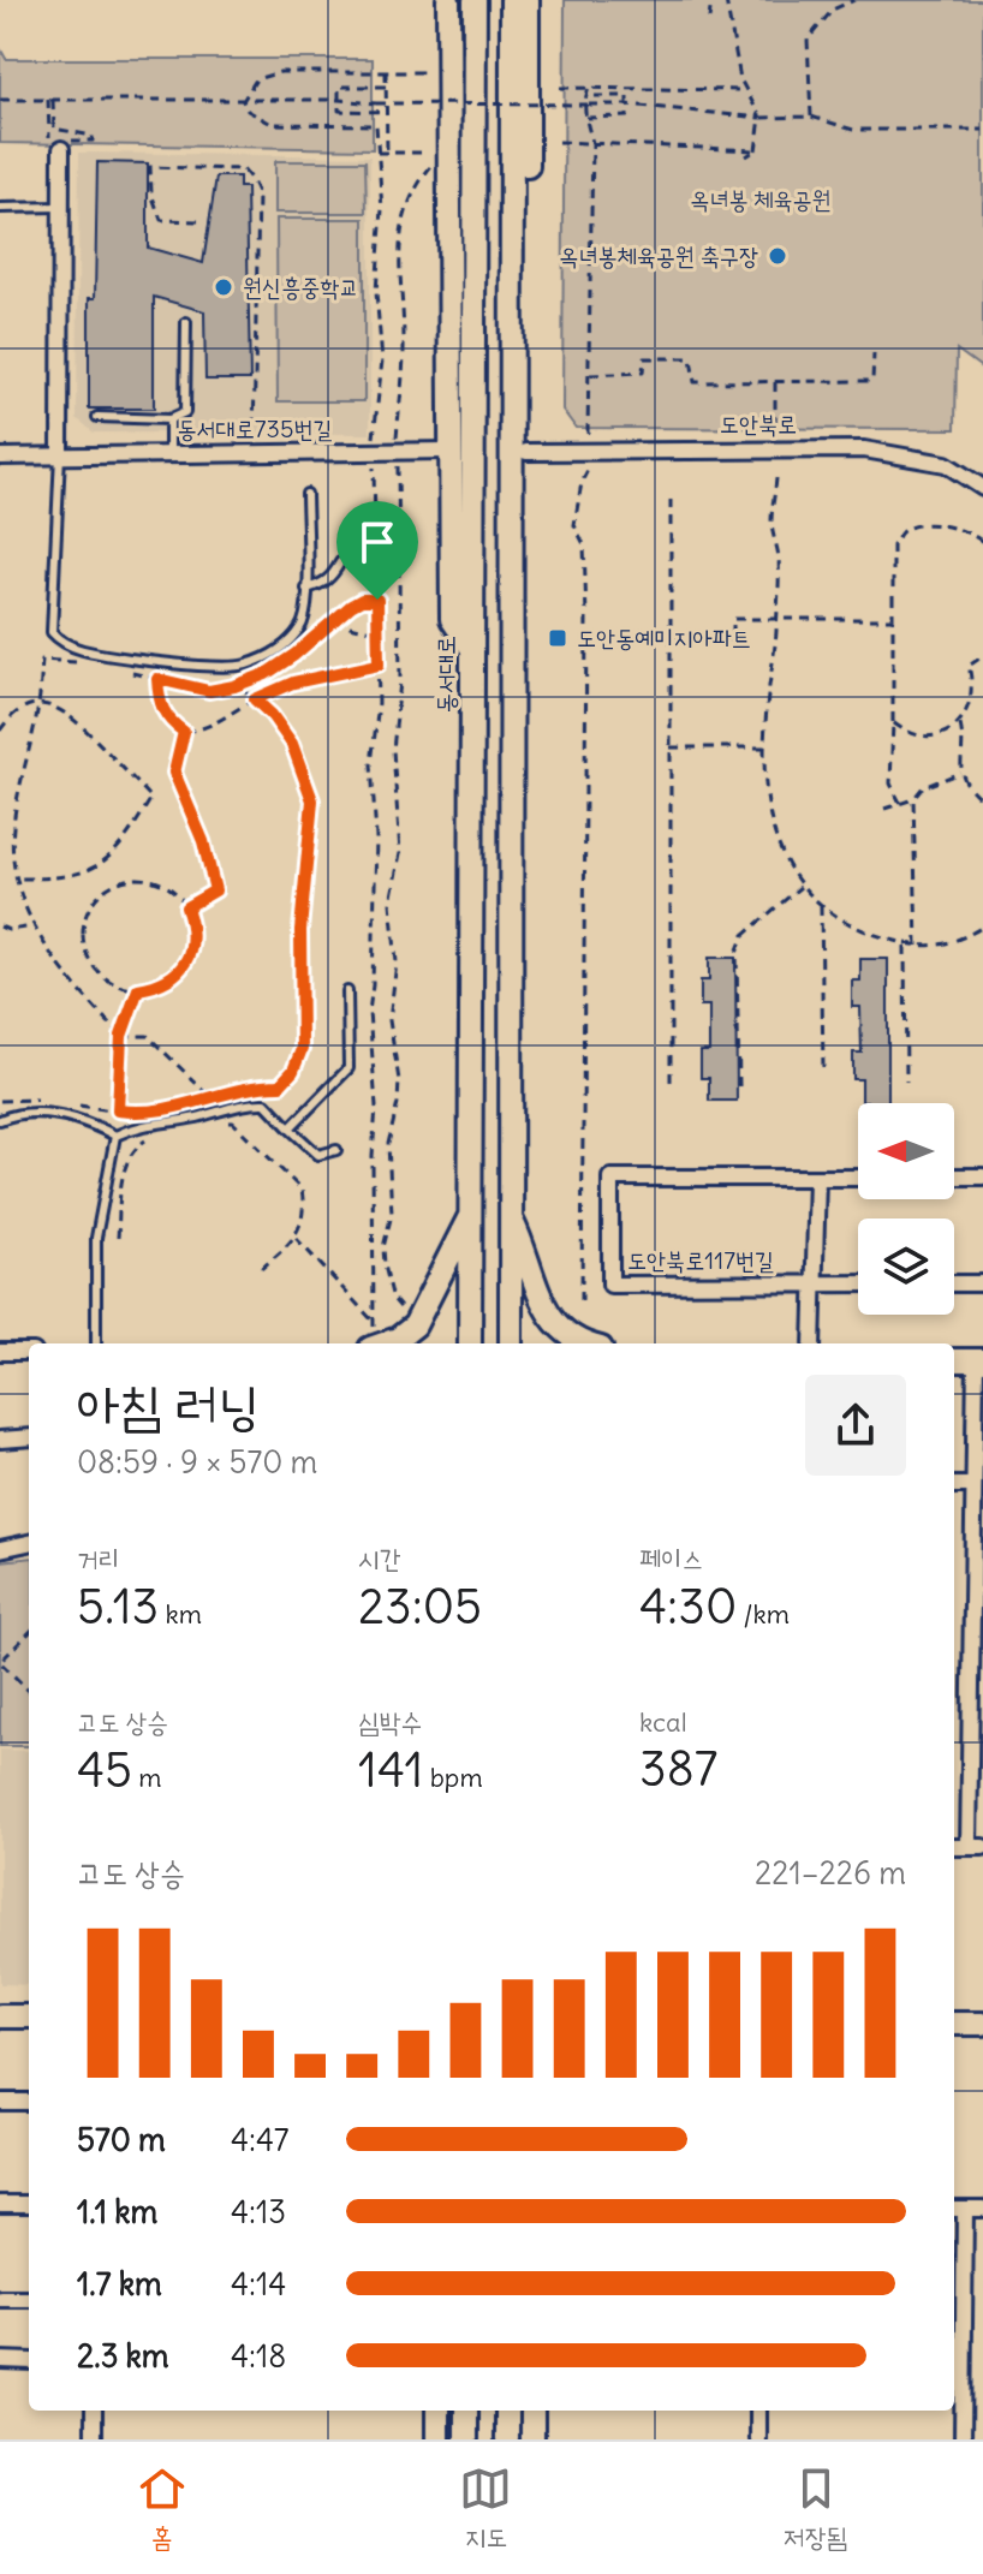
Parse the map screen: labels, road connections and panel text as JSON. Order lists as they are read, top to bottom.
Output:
{
  "streets": {
    "street": [
      "도안북로",
      "동서대로735번길",
      "동서대로",
      "도안북로117번길"
    ]
  },
  "parks": ["옥녀봉 체육공원"],
  "places": {
    "other": ["옥녀봉체육공원 축구장", "원신흥중학교"],
    "transit": ["도안동예미지아파트"]
  },
  "north": "left",
  "page": {
    "heading": ["아침 러닝", "08:59 · 9 × 570 m"],
    "stats": [
      ["거리", "5.13 km"],
      ["시간", "23:05"],
      ["페이스", "4:30 /km"],
      ["고도 상승", "45 m"],
      ["심박수", "141 bpm"],
      ["kcal", "387"]
    ],
    "chart": ["고도 상승", "221–226 m"],
    "list": [
      {
        "name": "570 m",
        "note": "4:47"
      },
      {
        "name": "1.1 km",
        "note": "4:13"
      },
      {
        "name": "1.7 km",
        "note": "4:14"
      },
      {
        "name": "2.3 km",
        "note": "4:18"
      }
    ],
    "tabs": ["홈", "지도", "저장됨"]
  }
}
